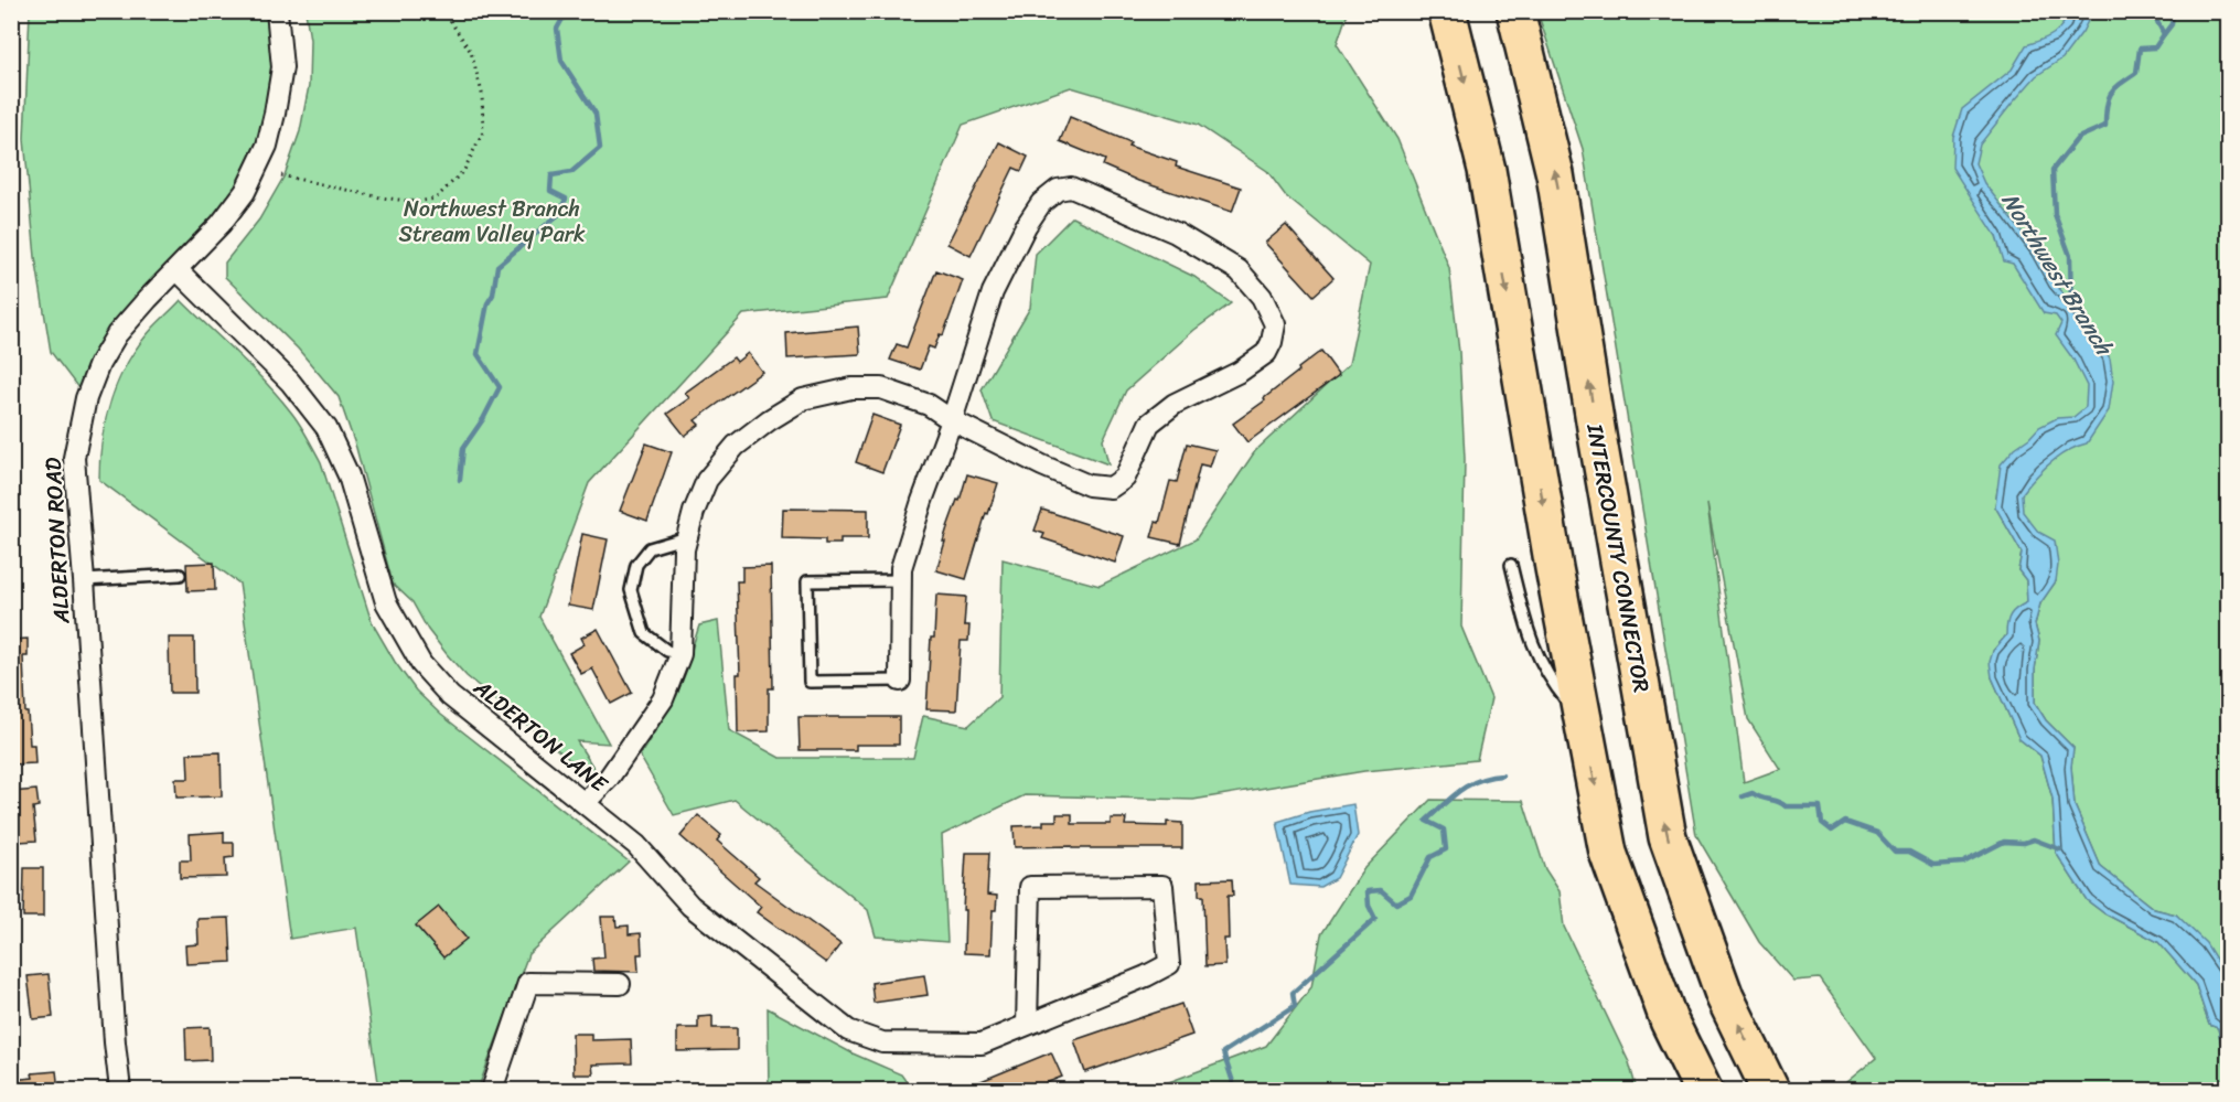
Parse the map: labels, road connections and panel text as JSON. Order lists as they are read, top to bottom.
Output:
{
  "streets": {
    "highway": ["INTERCOUNTY CONNECTOR"],
    "street": ["ALDERTON ROAD", "ALDERTON LANE"]
  },
  "crossings": [
    ["ALDERTON ROAD", "ALDERTON LANE"]
  ],
  "water": ["Northwest Branch"],
  "parks": ["Northwest Branch Stream Valley Park"]
}
